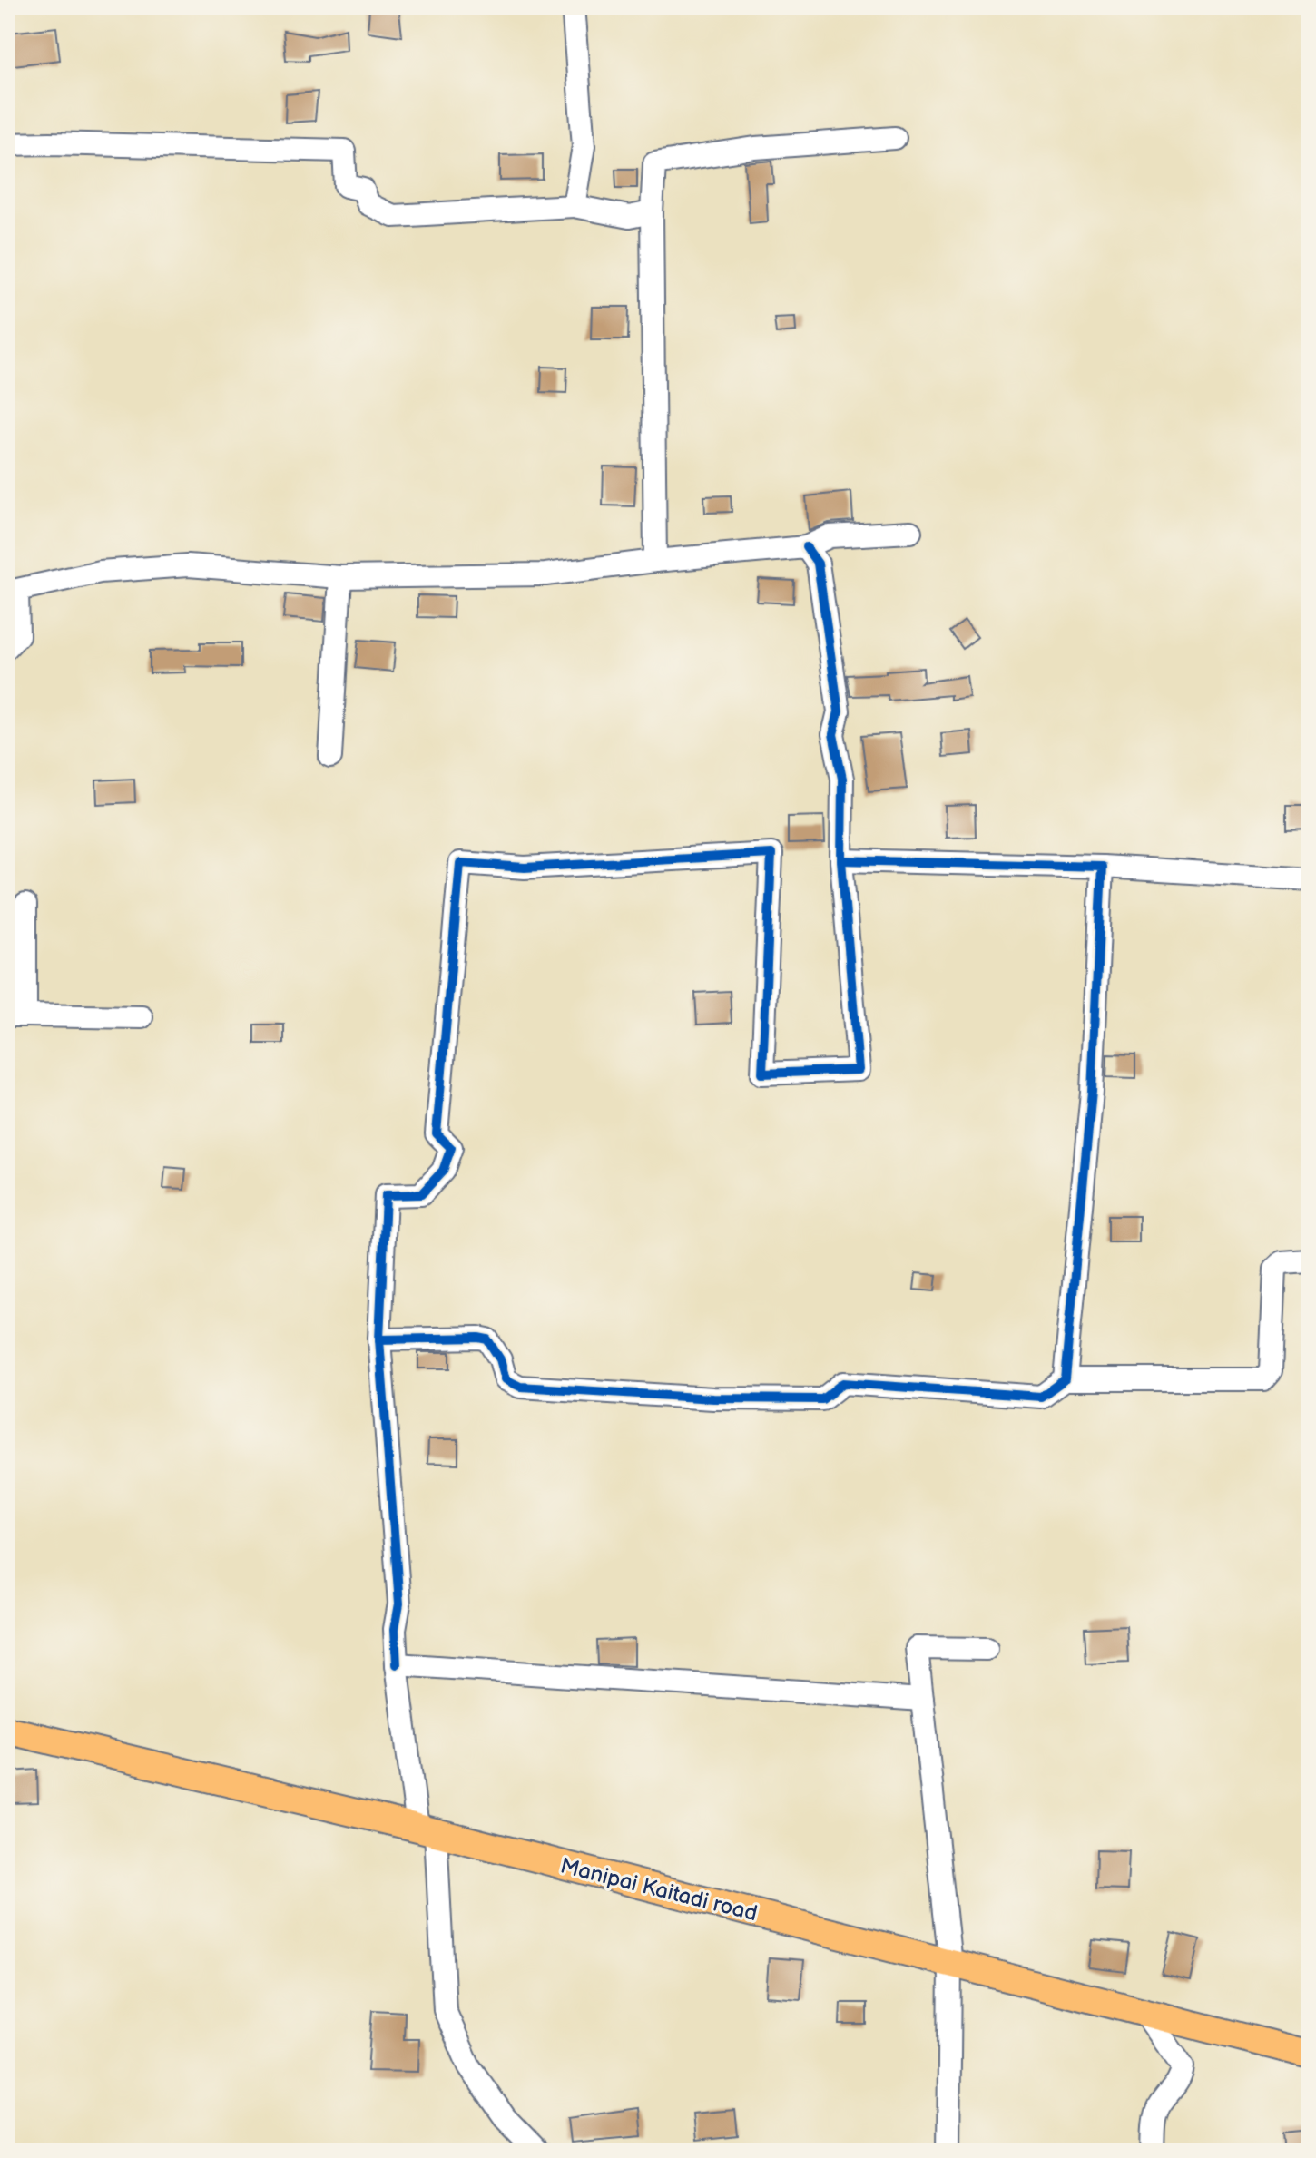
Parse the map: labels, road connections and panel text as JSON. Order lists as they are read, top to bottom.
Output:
{
  "streets": {
    "main road": ["Manipai Kaitadi road"]
  }
}
